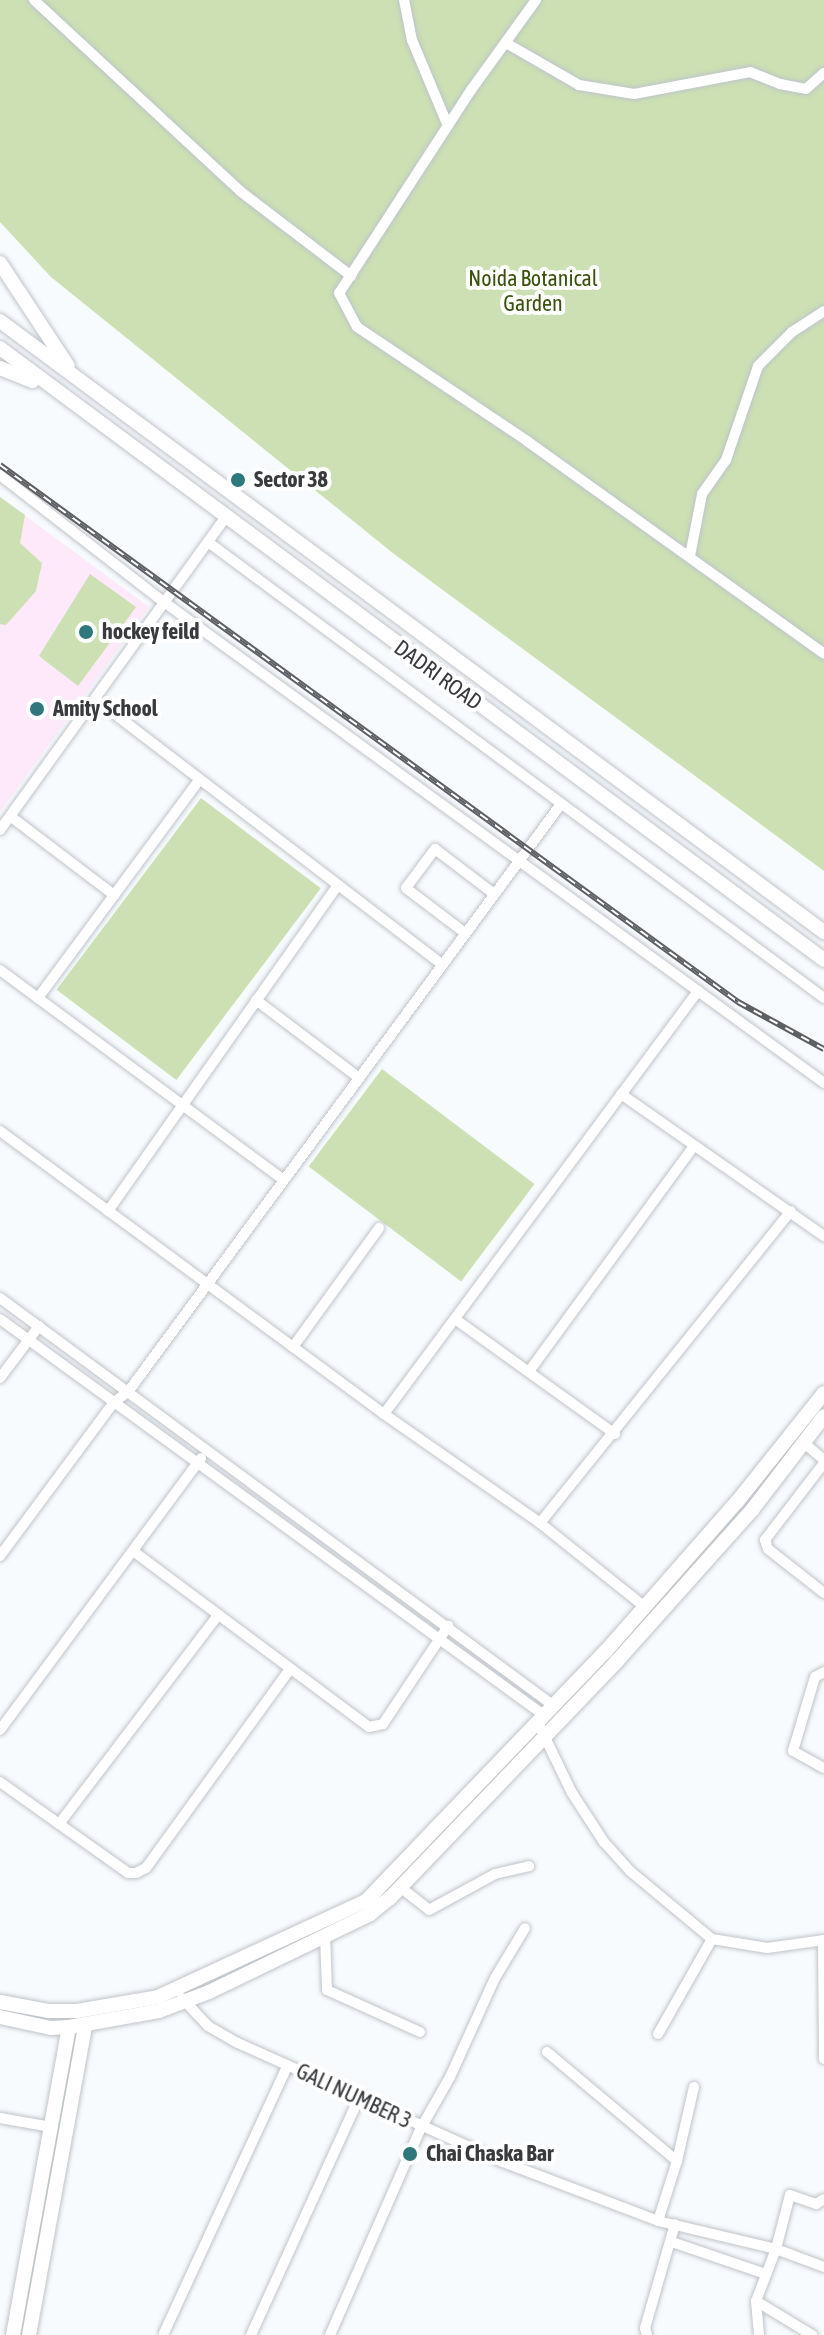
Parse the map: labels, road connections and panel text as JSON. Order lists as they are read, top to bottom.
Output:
{
  "streets": {
    "street": ["DADRI ROAD", "GALI NUMBER 3"]
  },
  "parks": ["Noida Botanical Garden"],
  "places": [
    "Sector 38",
    "hockey feild",
    "Amity School",
    "Chai Chaska Bar"
  ]
}
